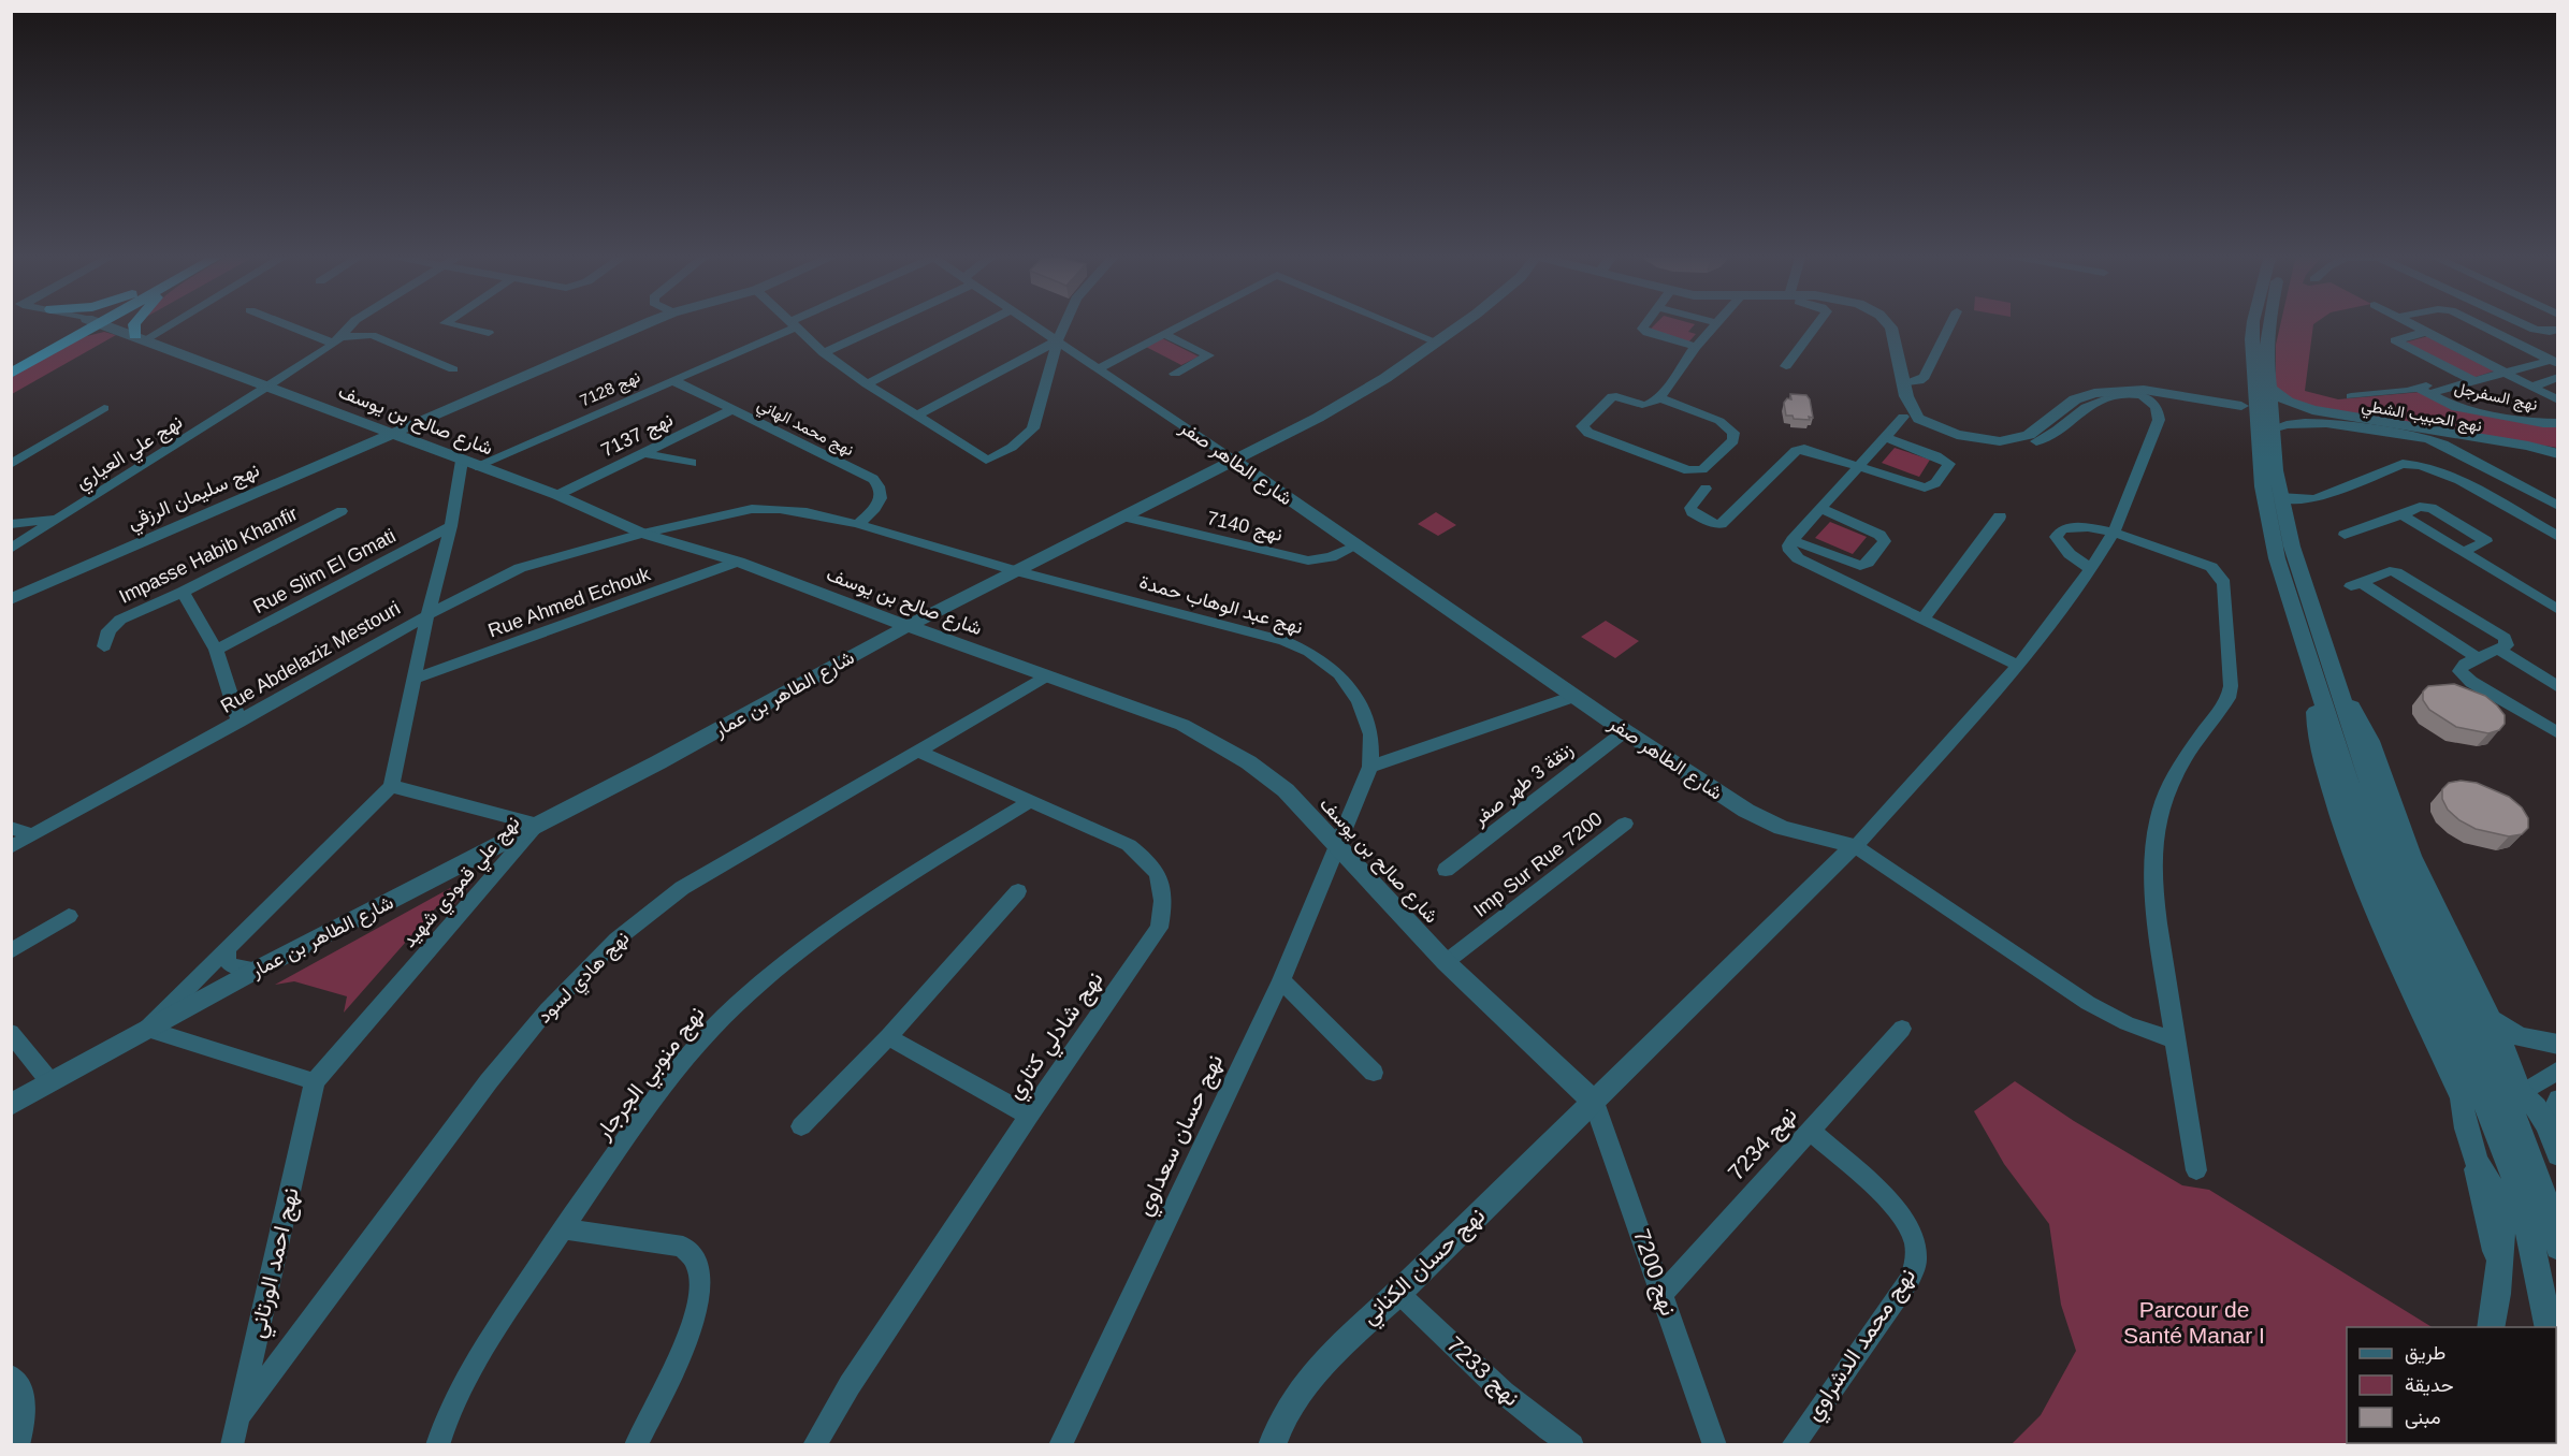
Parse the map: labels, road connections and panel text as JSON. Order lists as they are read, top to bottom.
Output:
{
  "streets": {
    "street": [
      "نهج 7128",
      "نهج السفرجل",
      "نهج الحبيب الشطي",
      "شارع صالح بن يوسف",
      "نهج محمد الهاني",
      "نهج 7137",
      "نهج علي العياري",
      "شارع الطاهر صفر",
      "نهج سليمان الرزقي",
      "نهج 7140",
      "Impasse Habib Khanfir",
      "Rue Slim El Gmati",
      "Rue Ahmed Echouk",
      "نهج عبد الوهاب حمدة",
      "Rue Abdelaziz Mestouri",
      "شارع الطاهر بن عمار",
      "زنقة 3 طهر صفر",
      "Imp Sur Rue 7200",
      "نهج علي قمودي شهيد",
      "نهج هادي لسود",
      "نهج شادلي كتاري",
      "نهج منوبي الجرجار",
      "نهج حسان سعداوي",
      "نهج 7234",
      "نهج احمد الورتاني",
      "نهج حسان الكناني",
      "نهج 7200",
      "نهج محمد الدشراوي",
      "نهج 7233"
    ]
  },
  "crossings": [
    ["نهج 7128", "شارع صالح بن يوسف"],
    ["نهج 7128", "نهج محمد الهاني"],
    ["شارع صالح بن يوسف", "نهج 7137"],
    ["شارع صالح بن يوسف", "نهج علي العياري"],
    ["شارع صالح بن يوسف", "نهج سليمان الرزقي"],
    ["شارع صالح بن يوسف", "Rue Ahmed Echouk"],
    ["شارع صالح بن يوسف", "نهج عبد الوهاب حمدة"],
    ["شارع صالح بن يوسف", "Rue Abdelaziz Mestouri"],
    ["شارع صالح بن يوسف", "شارع الطاهر بن عمار"],
    ["شارع صالح بن يوسف", "Imp Sur Rue 7200"],
    ["شارع صالح بن يوسف", "نهج هادي لسود"],
    ["شارع صالح بن يوسف", "نهج حسان سعداوي"],
    ["شارع صالح بن يوسف", "نهج حسان الكناني"],
    ["شارع صالح بن يوسف", "نهج 7200"],
    ["نهج محمد الهاني", "نهج 7137"],
    ["نهج محمد الهاني", "نهج عبد الوهاب حمدة"],
    ["نهج محمد الهاني", "Rue Abdelaziz Mestouri"],
    ["شارع الطاهر صفر", "نهج 7140"],
    ["شارع الطاهر صفر", "شارع الطاهر بن عمار"],
    ["شارع الطاهر صفر", "زنقة 3 طهر صفر"],
    ["شارع الطاهر صفر", "نهج حسان الكناني"],
    ["نهج 7140", "شارع الطاهر بن عمار"],
    ["نهج عبد الوهاب حمدة", "Rue Abdelaziz Mestouri"],
    ["نهج عبد الوهاب حمدة", "شارع الطاهر بن عمار"],
    ["نهج عبد الوهاب حمدة", "نهج حسان سعداوي"],
    ["شارع الطاهر بن عمار", "نهج علي قمودي شهيد"],
    ["نهج علي قمودي شهيد", "نهج احمد الورتاني"],
    ["نهج هادي لسود", "نهج شادلي كتاري"],
    ["نهج هادي لسود", "نهج احمد الورتاني"],
    ["نهج شادلي كتاري", "نهج منوبي الجرجار"],
    ["نهج 7234", "نهج 7200"],
    ["نهج 7234", "نهج محمد الدشراوي"],
    ["نهج حسان الكناني", "نهج 7200"],
    ["نهج حسان الكناني", "نهج 7233"]
  ],
  "parks": ["Parcour de Santé Manar I"],
  "legend": ["طريق", "حديقة", "مبنى"]
}
